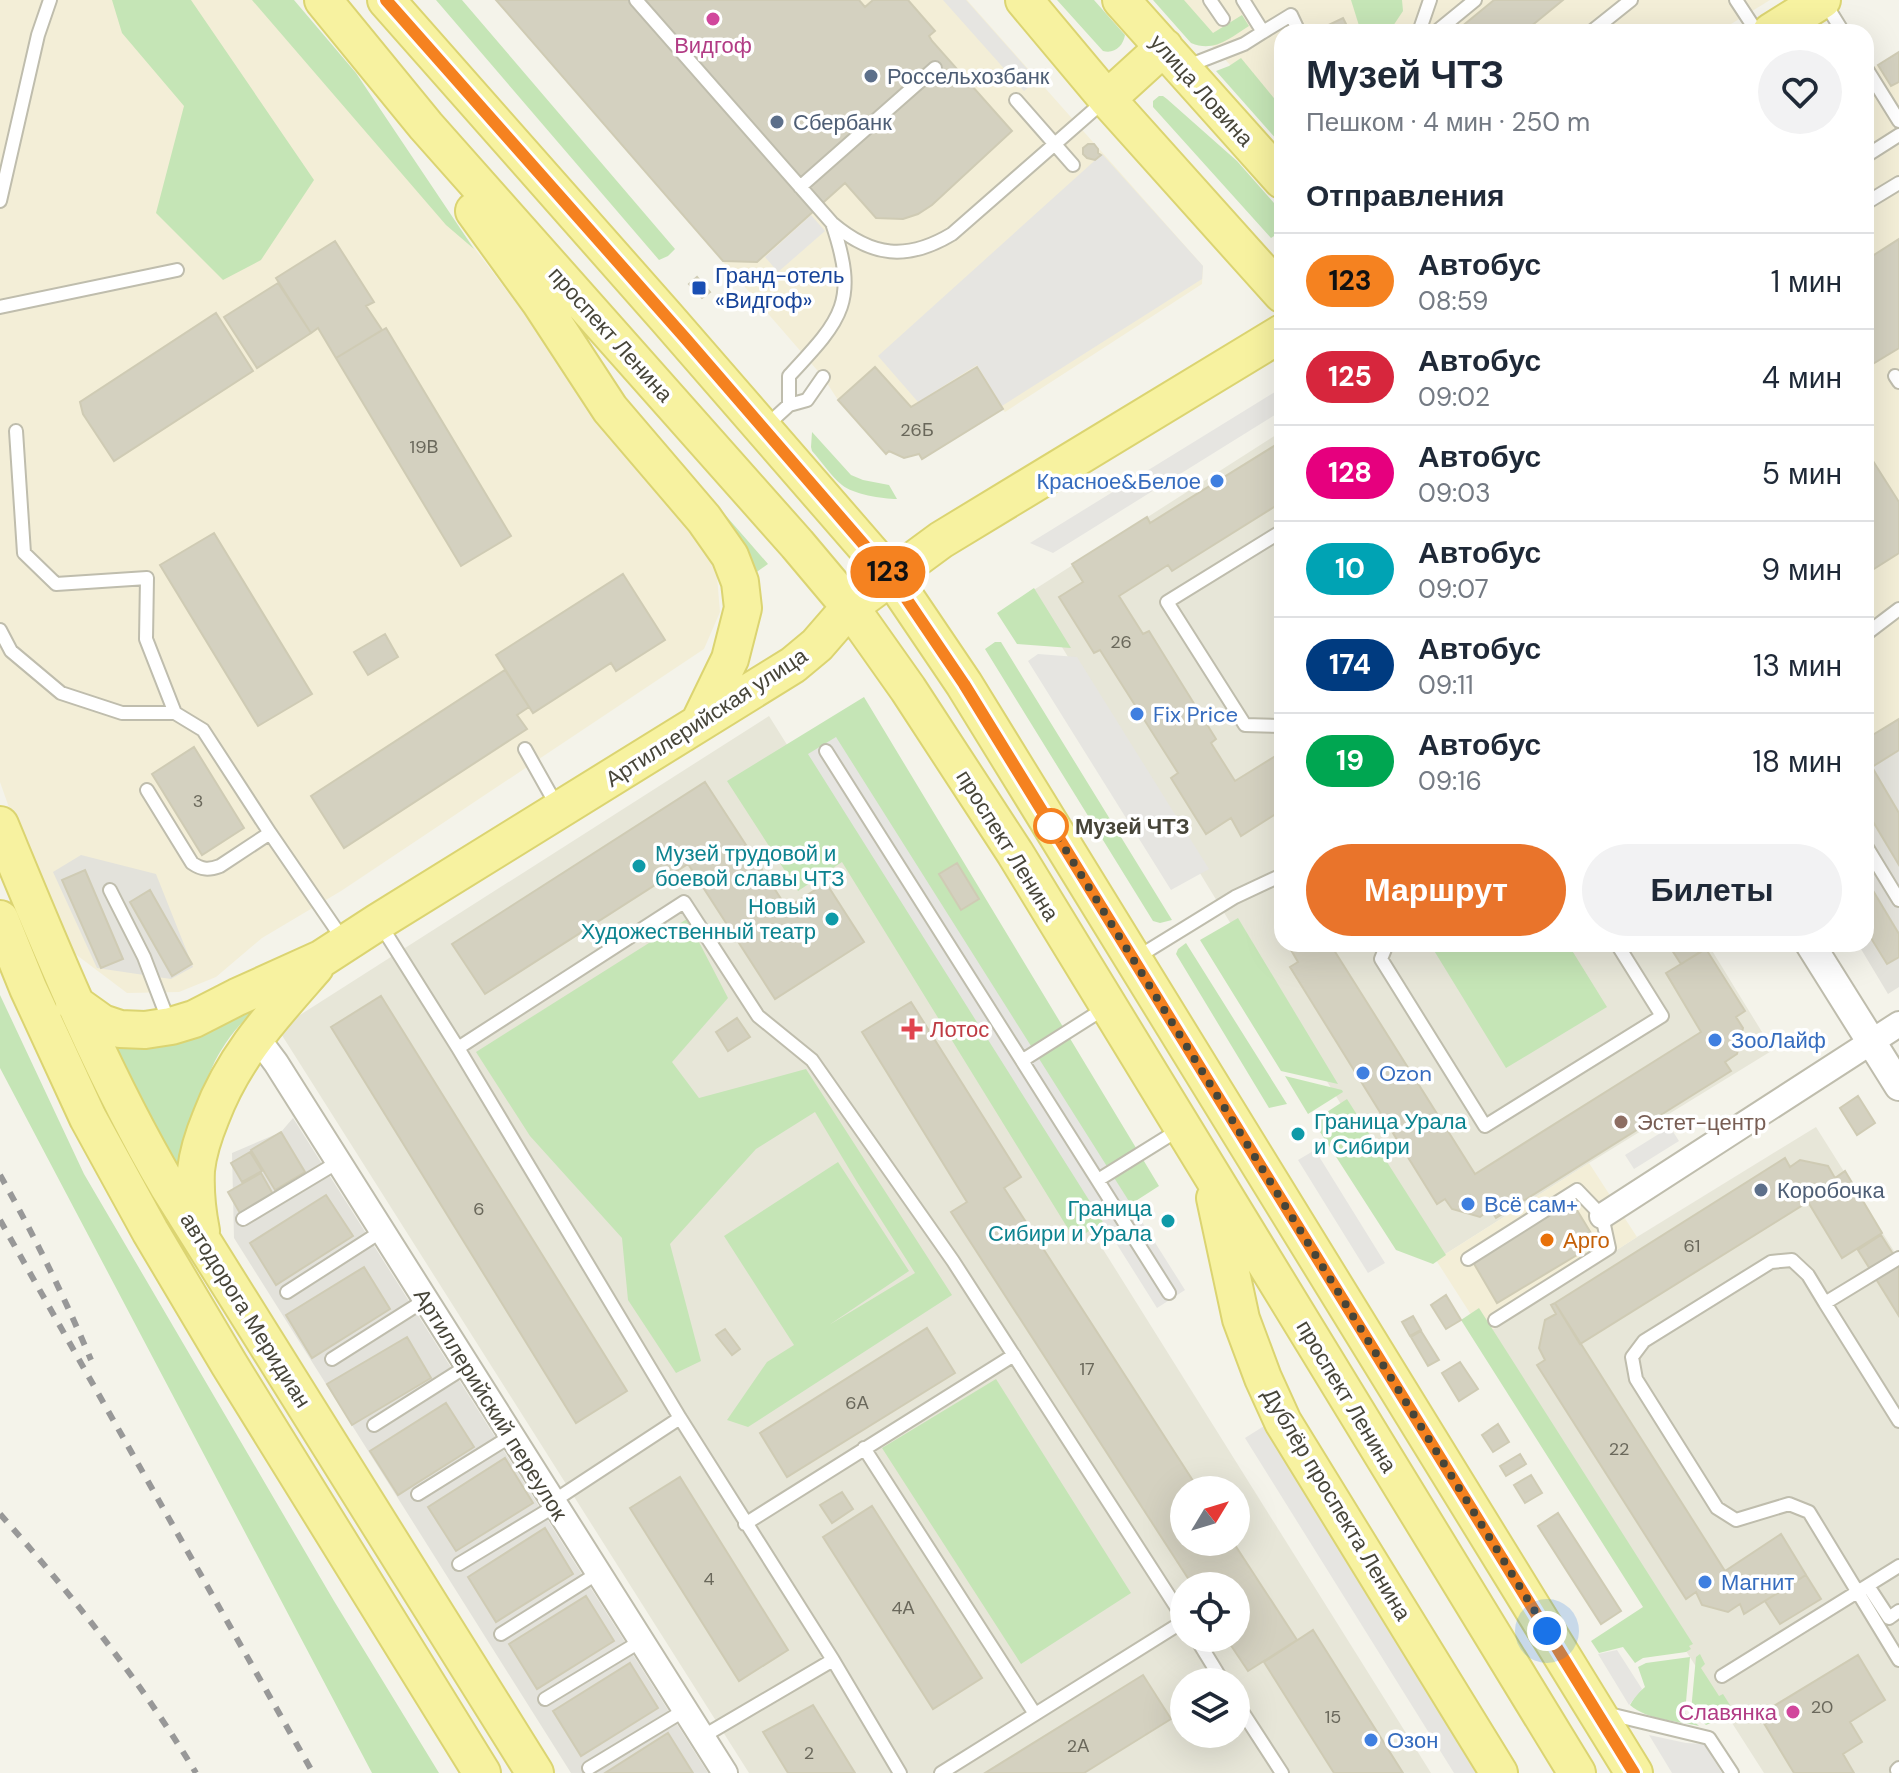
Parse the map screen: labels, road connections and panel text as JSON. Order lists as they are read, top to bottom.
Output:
{
  "streets": {
    "main road": [
      "улица Ловина",
      "проспект Ленина",
      "Артиллерийская улица",
      "автодорога Меридиан",
      "Дублёр проспекта Ленина"
    ],
    "street": ["Артиллерийский переулок"]
  },
  "crossings": [
    ["проспект Ленина", "Артиллерийская улица"],
    ["проспект Ленина", "Дублёр проспекта Ленина"],
    ["Артиллерийская улица", "автодорога Меридиан"],
    ["Артиллерийская улица", "Артиллерийский переулок"]
  ],
  "places": {
    "other": [
      "Видгоф",
      "Россельхозбанк",
      "Сбербанк",
      "Красное&Белое",
      "Fix Price",
      "Музей ЧТЗ",
      "Музей трудовой и боевой славы ЧТЗ",
      "Новый Художественный театр",
      "ЗооЛайф",
      "Ozon",
      "Эстет-центр",
      "Граница Урала и Сибири",
      "Коробочка",
      "Всё сам+",
      "Граница Сибири и Урала",
      "Арго",
      "Магнит",
      "Славянка",
      "Озон"
    ],
    "transit": ["Гранд-отель «Видгоф»"],
    "health": ["Лотос"]
  },
  "lines": ["bus line 123"],
  "house_numbers": [
    "26Б",
    "19В",
    "26",
    "3",
    "6",
    "61",
    "17",
    "6А",
    "22",
    "4",
    "4А",
    "20",
    "15",
    "2А",
    "2"
  ],
  "north": "top right",
  "page": {
    "on_map": "123",
    "heading": [
      ["Музей ЧТЗ", "Пешком · 4 мин · 250 m"],
      "Отправления"
    ],
    "list": [
      {
        "mark": "123",
        "name": "Автобус",
        "note": "08:59",
        "value": "1 мин"
      },
      {
        "mark": "125",
        "name": "Автобус",
        "note": "09:02",
        "value": "4 мин"
      },
      {
        "mark": "128",
        "name": "Автобус",
        "note": "09:03",
        "value": "5 мин"
      },
      {
        "mark": "10",
        "name": "Автобус",
        "note": "09:07",
        "value": "9 мин"
      },
      {
        "mark": "174",
        "name": "Автобус",
        "note": "09:11",
        "value": "13 мин"
      },
      {
        "mark": "19",
        "name": "Автобус",
        "note": "09:16",
        "value": "18 мин"
      }
    ],
    "buttons": ["Маршрут", "Билеты"]
  }
}
